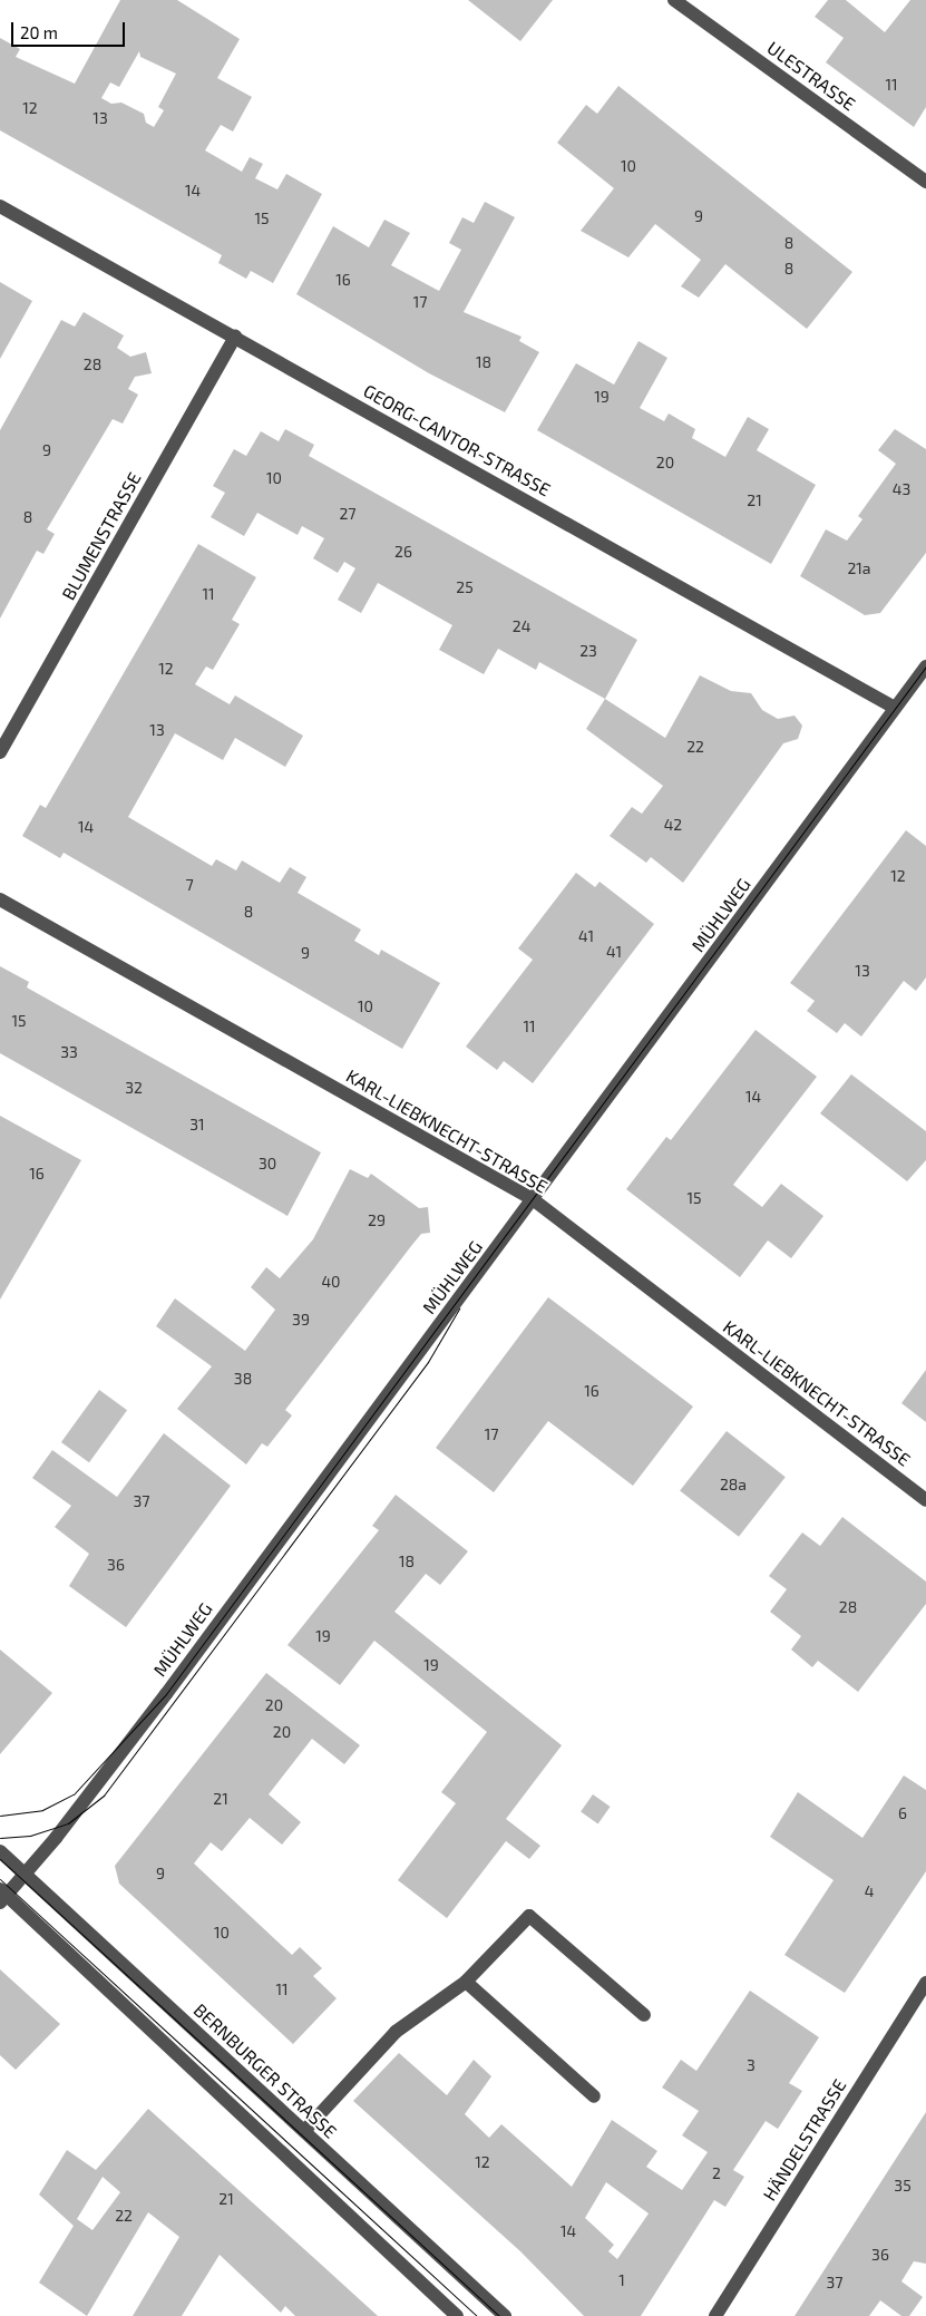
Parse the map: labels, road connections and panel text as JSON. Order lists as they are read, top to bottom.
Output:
{
  "streets": {
    "street": [
      "ULESTRASSE",
      "GEORG-CANTOR-STRASSE",
      "BLUMENSTRASSE",
      "MÜHLWEG",
      "KARL-LIEBKNECHT-STRASSE",
      "BERNBURGER STRASSE",
      "HÄNDELSTRASSE"
    ]
  },
  "crossings": [
    ["GEORG-CANTOR-STRASSE", "BLUMENSTRASSE"],
    ["GEORG-CANTOR-STRASSE", "MÜHLWEG"],
    ["MÜHLWEG", "KARL-LIEBKNECHT-STRASSE"],
    ["MÜHLWEG", "BERNBURGER STRASSE"]
  ],
  "house_numbers": [
    "11",
    "12",
    "13",
    "10",
    "14",
    "9",
    "15",
    "8",
    "8",
    "16",
    "17",
    "18",
    "28",
    "19",
    "9",
    "20",
    "10",
    "43",
    "21",
    "27",
    "8",
    "26",
    "21a",
    "25",
    "11",
    "24",
    "23",
    "12",
    "13",
    "22",
    "42",
    "14",
    "12",
    "7",
    "8",
    "41",
    "41",
    "9",
    "13",
    "10",
    "15",
    "11",
    "33",
    "32",
    "14",
    "31",
    "30",
    "16",
    "15",
    "29",
    "40",
    "39",
    "38",
    "16",
    "17",
    "28a",
    "37",
    "18",
    "36",
    "28",
    "19",
    "19",
    "20",
    "20",
    "21",
    "6",
    "9",
    "4",
    "10",
    "11",
    "3",
    "12",
    "2",
    "35",
    "21",
    "22",
    "14",
    "36",
    "1",
    "37"
  ],
  "scale_bar": "20 m"
}
